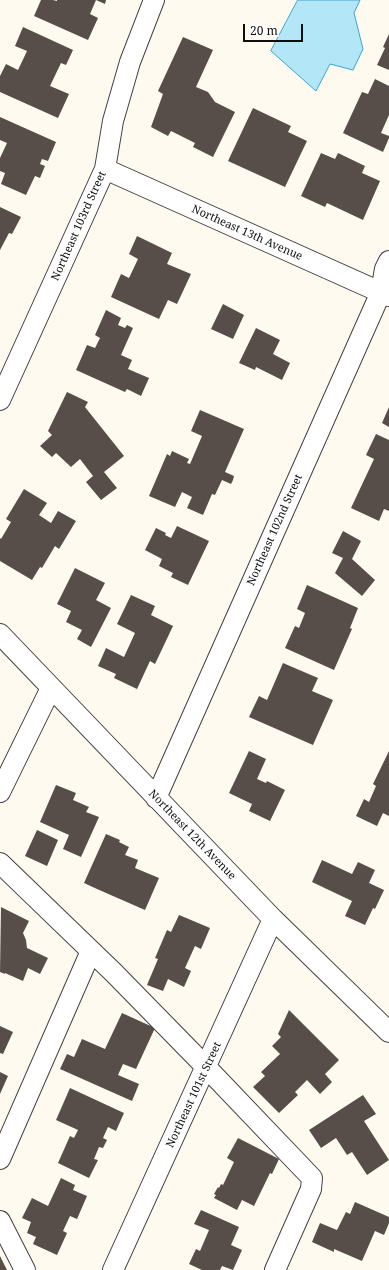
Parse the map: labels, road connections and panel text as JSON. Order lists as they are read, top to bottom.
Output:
{
  "streets": {
    "street": [
      "Northeast 103rd Street",
      "Northeast 13th Avenue",
      "Northeast 102nd Street",
      "Northeast 12th Avenue",
      "Northeast 101st Street"
    ]
  },
  "crossings": [
    ["Northeast 103rd Street", "Northeast 13th Avenue"],
    ["Northeast 13th Avenue", "Northeast 102nd Street"],
    ["Northeast 102nd Street", "Northeast 12th Avenue"],
    ["Northeast 12th Avenue", "Northeast 101st Street"]
  ],
  "scale_bar": "20 m"
}
